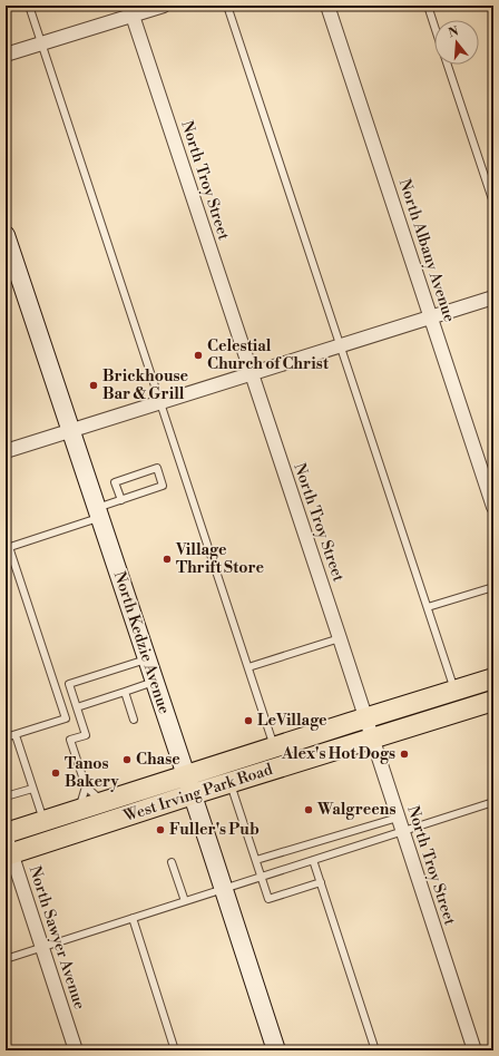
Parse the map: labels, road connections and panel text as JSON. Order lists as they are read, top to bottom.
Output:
{
  "streets": {
    "main road": ["North Kedzie Avenue", "West Irving Park Road"],
    "street": ["North Troy Street", "North Albany Avenue", "North Sawyer Avenue"]
  },
  "crossings": [
    ["North Troy Street", "West Irving Park Road"],
    ["North Kedzie Avenue", "West Irving Park Road"],
    ["West Irving Park Road", "North Sawyer Avenue"]
  ],
  "places": [
    "Celestial Church of Christ",
    "Brickhouse Bar & Grill",
    "Village Thrift Store",
    "LeVillage",
    "Alex's Hot Dogs",
    "Chase",
    "Tanos Bakery",
    "Walgreens",
    "Fuller's Pub"
  ],
  "north": "top"
}
